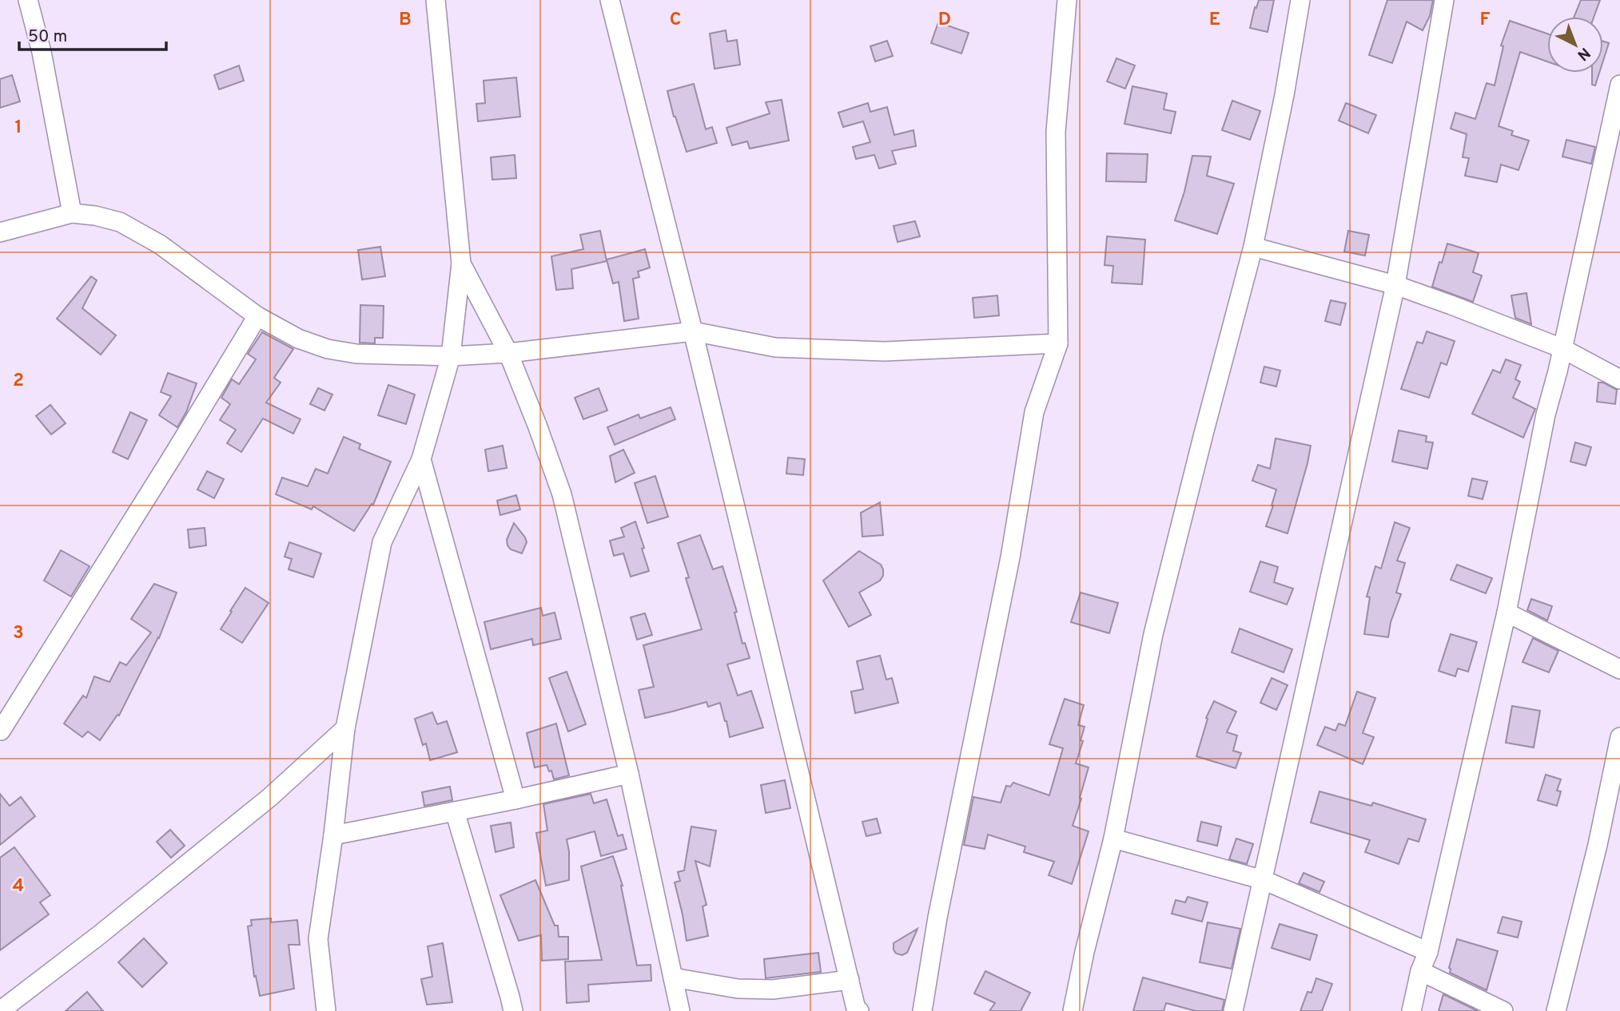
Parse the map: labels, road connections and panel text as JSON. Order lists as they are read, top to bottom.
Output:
{
  "scale_bar": "50 m",
  "north": "bottom right",
  "grid": {
    "columns": [
      "B",
      "C",
      "D",
      "E",
      "F"
    ],
    "rows": [
      "1",
      "2",
      "3",
      "4"
    ]
  }
}
